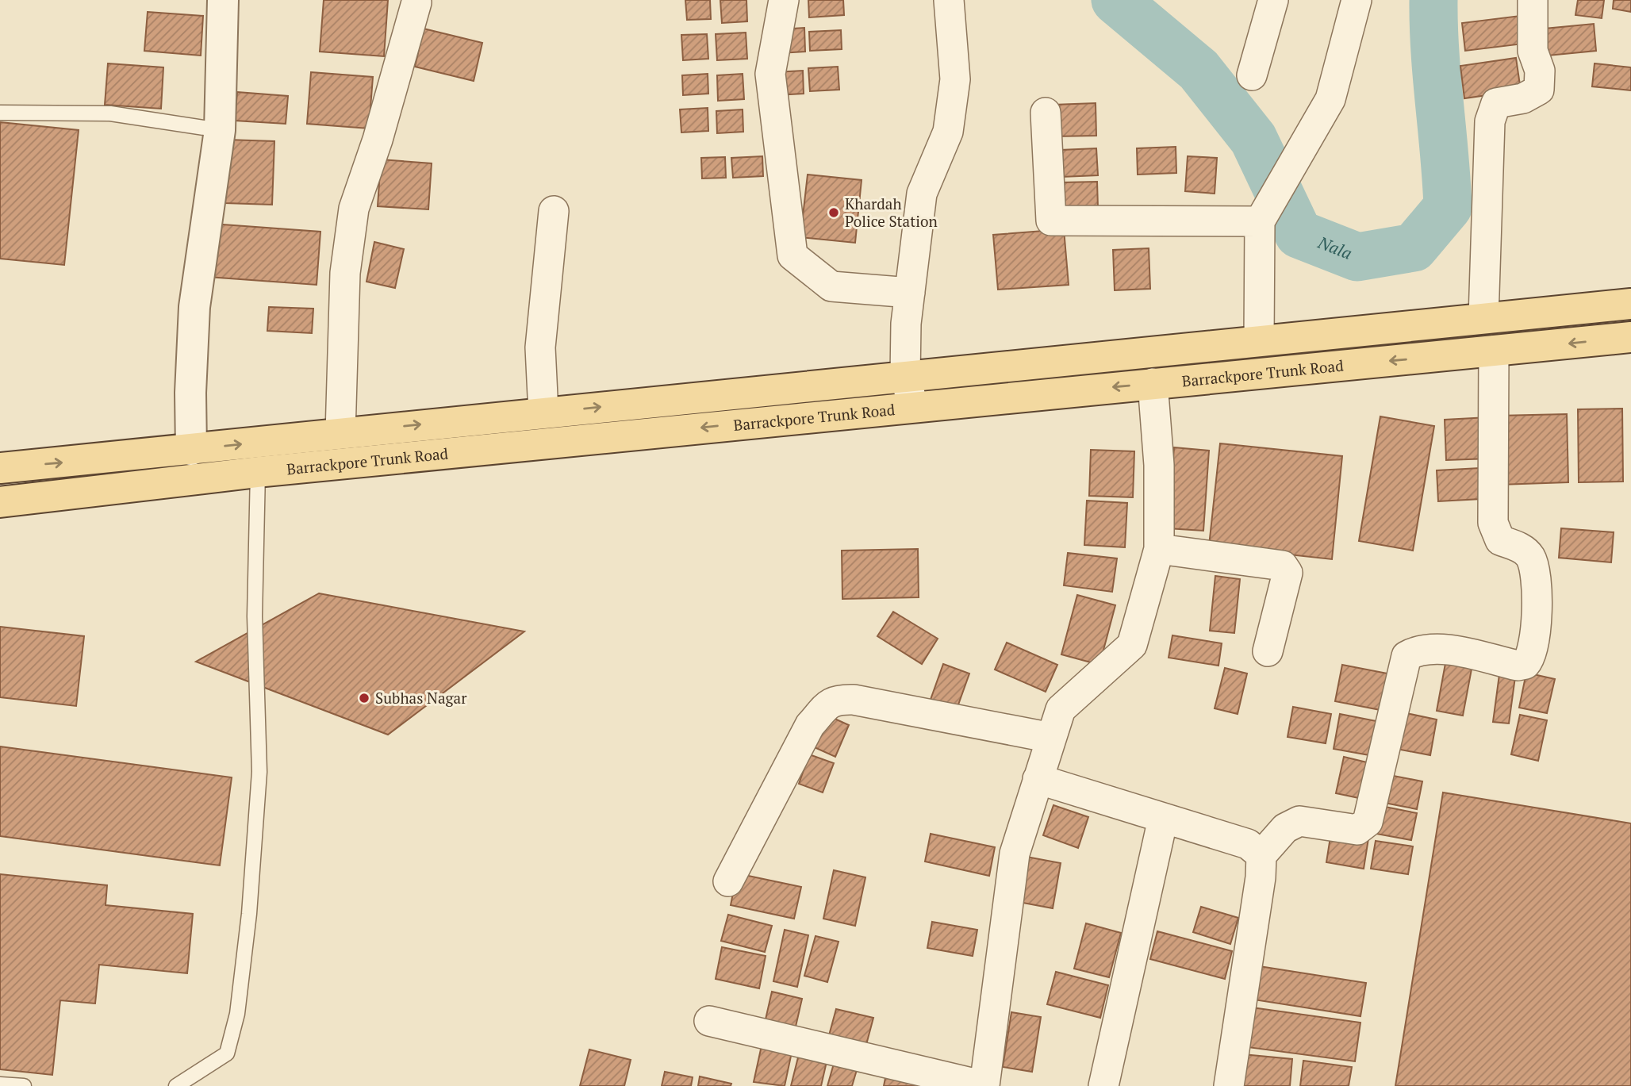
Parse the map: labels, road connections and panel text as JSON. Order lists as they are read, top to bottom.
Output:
{
  "streets": {
    "main road": ["Barrackpore Trunk Road"]
  },
  "water": ["Nala"],
  "places": ["Khardah Police Station", "Subhas Nagar"]
}
